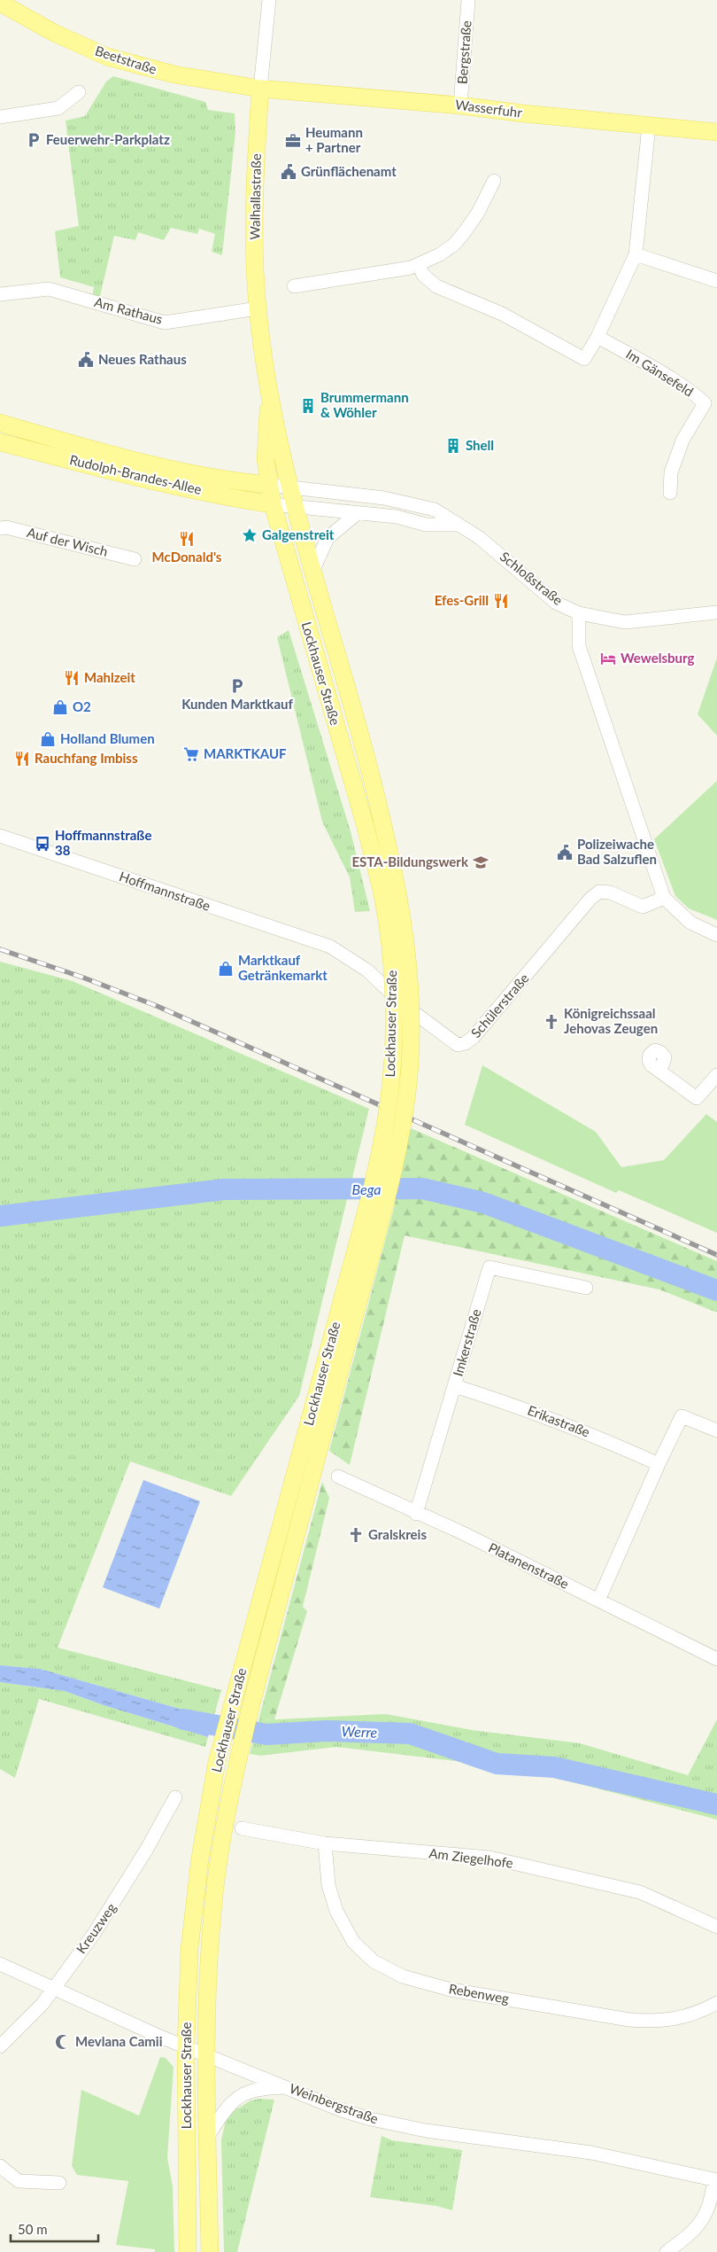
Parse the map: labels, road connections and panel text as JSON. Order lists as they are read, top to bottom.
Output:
{
  "streets": {
    "main road": [
      "Beetstraße",
      "Wasserfuhr",
      "Walhallastraße",
      "Rudolph-Brandes-Allee",
      "Lockhauser Straße"
    ],
    "street": [
      "Bergstraße",
      "Am Rathaus",
      "Im Gänsefeld",
      "Auf der Wisch",
      "Schloßstraße",
      "Hoffmannstraße",
      "Schülerstraße",
      "Imkerstraße",
      "Erikastraße",
      "Platanenstraße",
      "Am Ziegelhofe",
      "Kreuzweg",
      "Rebenweg",
      "Weinbergstraße"
    ]
  },
  "crossings": [
    ["Bergstraße", "Wasserfuhr"],
    ["Beetstraße", "Wasserfuhr"],
    ["Beetstraße", "Walhallastraße"],
    ["Wasserfuhr", "Walhallastraße"],
    ["Walhallastraße", "Am Rathaus"],
    ["Walhallastraße", "Rudolph-Brandes-Allee"],
    ["Walhallastraße", "Schloßstraße"],
    ["Walhallastraße", "Lockhauser Straße"],
    ["Rudolph-Brandes-Allee", "Schloßstraße"],
    ["Rudolph-Brandes-Allee", "Lockhauser Straße"],
    ["Schloßstraße", "Lockhauser Straße"],
    ["Lockhauser Straße", "Weinbergstraße"],
    ["Hoffmannstraße", "Schülerstraße"],
    ["Imkerstraße", "Erikastraße"],
    ["Imkerstraße", "Platanenstraße"],
    ["Am Ziegelhofe", "Rebenweg"],
    ["Kreuzweg", "Weinbergstraße"]
  ],
  "water": ["Bega", "Werre"],
  "places": {
    "parking": ["Feuerwehr-Parkplatz", "Kunden Marktkauf"],
    "office": ["Heumann + Partner"],
    "public building": ["Grünflächenamt", "Neues Rathaus", "Polizeiwache Bad Salzuflen"],
    "building": ["Brummermann & Wöhler", "Shell"],
    "place": ["Galgenstreit"],
    "restaurant": [
      "McDonald's",
      "Efes-Grill",
      "Mahlzeit",
      "Rauchfang Imbiss"
    ],
    "hotel": ["Wewelsburg"],
    "shop": ["O2", "Holland Blumen", "Marktkauf Getränkemarkt"],
    "supermarket": ["MARKTKAUF"],
    "bus stop": ["Hoffmannstraße 38"],
    "school or university": ["ESTA-Bildungswerk"],
    "church": ["Königreichssaal Jehovas Zeugen", "Gralskreis"],
    "mosque": ["Mevlana Camii"]
  },
  "scale_bar": "50 m"
}
